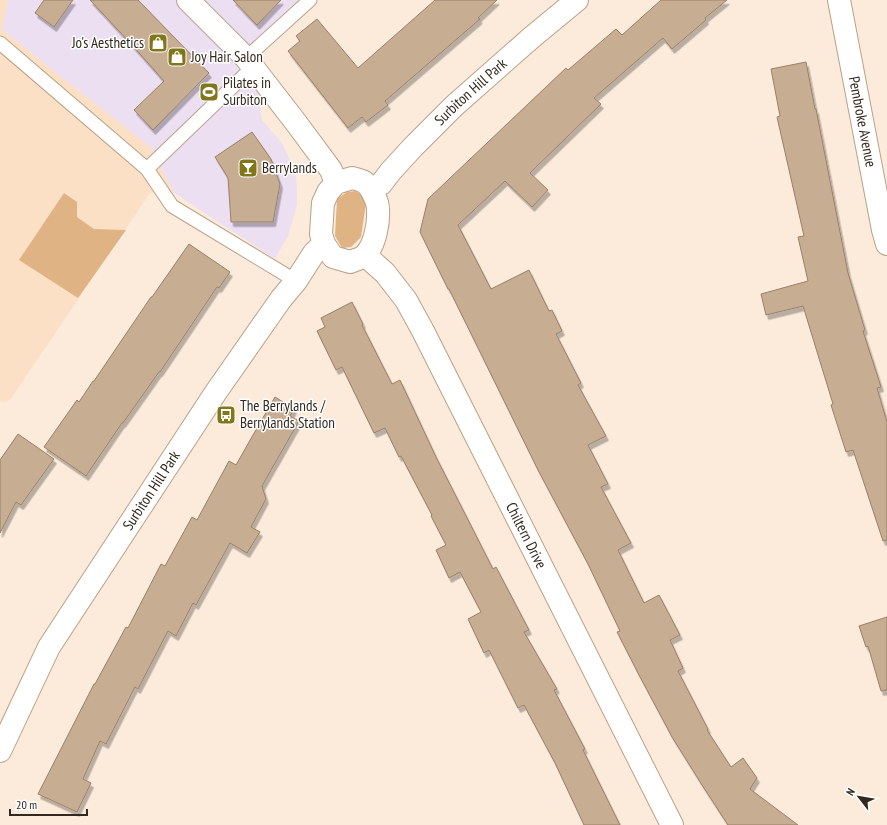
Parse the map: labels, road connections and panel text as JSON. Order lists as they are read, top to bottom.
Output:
{
  "streets": {
    "street": ["Surbiton Hill Park", "Pembroke Avenue", "Chiltern Drive"]
  },
  "crossings": [
    ["Surbiton Hill Park", "Chiltern Drive"]
  ],
  "places": {
    "shop": ["Jo's Aesthetics", "Joy Hair Salon"],
    "sports": ["Pilates in Surbiton"],
    "bar": ["Berrylands"],
    "bus stop": ["The Berrylands / Berrylands Station"]
  },
  "scale_bar": "20 m",
  "north": "top left"
}
